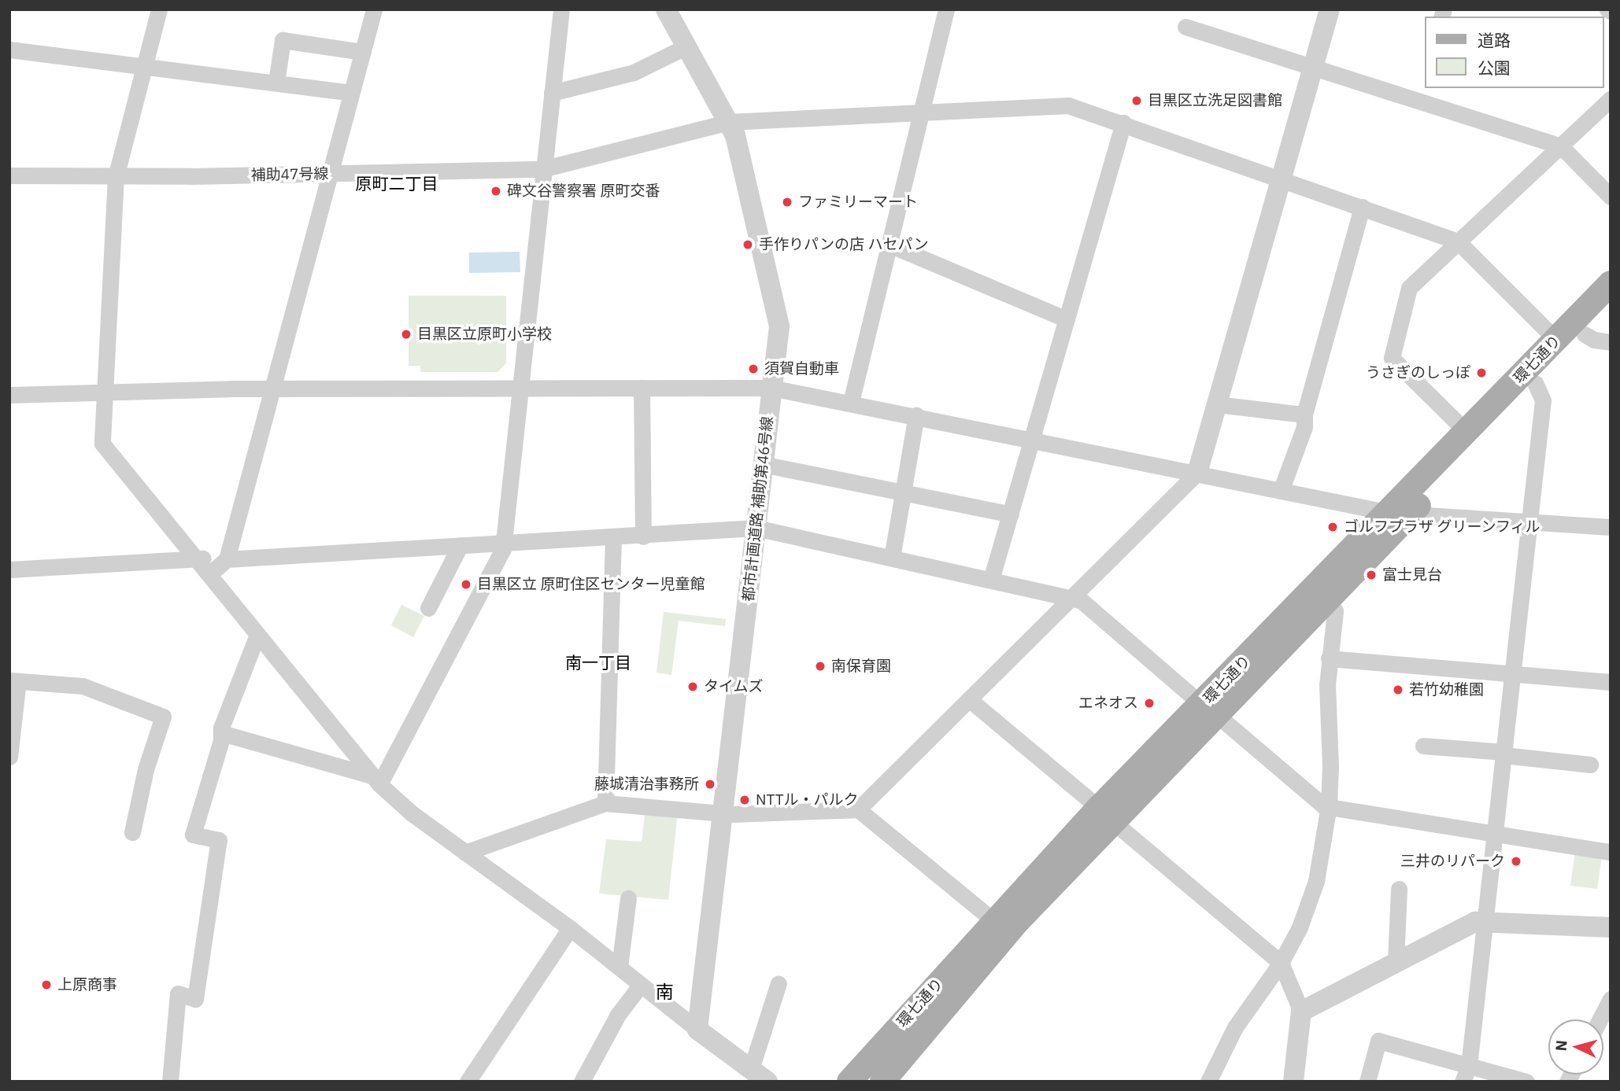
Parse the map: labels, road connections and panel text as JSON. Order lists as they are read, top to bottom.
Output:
{
  "streets": {
    "main road": ["環七通り"],
    "street": ["補助47号線", "都市計画道路 補助第46号線"]
  },
  "crossings": [
    ["補助47号線", "都市計画道路 補助第46号線"]
  ],
  "districts": ["原町二丁目", "南一丁目", "南"],
  "places": [
    "目黒区立洗足図書館",
    "碑文谷警察署 原町交番",
    "ファミリーマート",
    "手作りパンの店 ハセパン",
    "目黒区立原町小学校",
    "須賀自動車",
    "うさぎのしっぽ",
    "ゴルフプラザ グリーンフィル",
    "富士見台",
    "目黒区立 原町住区センター児童館",
    "南保育園",
    "タイムズ",
    "若竹幼稚園",
    "エネオス",
    "藤城清治事務所",
    "NTTル・パルク",
    "三井のリパーク",
    "上原商事"
  ],
  "legend": ["道路", "公園"],
  "north": "left"
}
